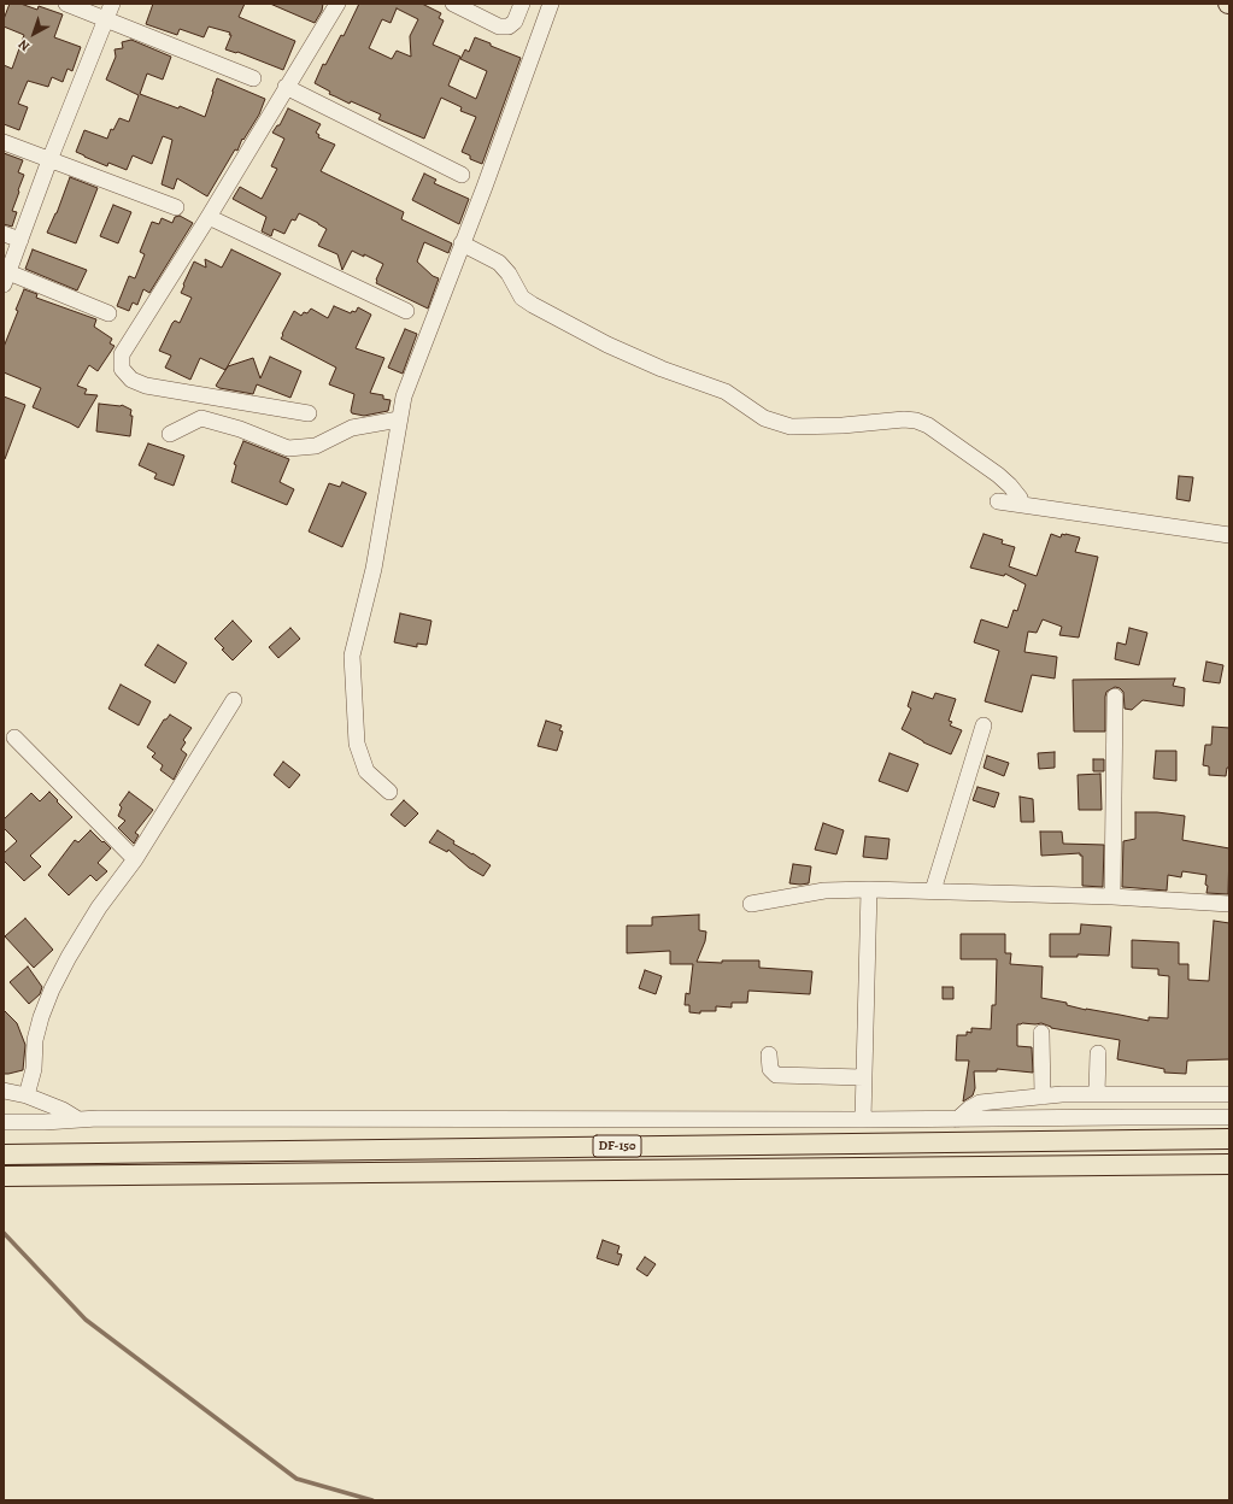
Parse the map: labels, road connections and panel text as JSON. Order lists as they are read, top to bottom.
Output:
{
  "streets": {
    "main road": ["DF-150"]
  },
  "north": "bottom left"
}
